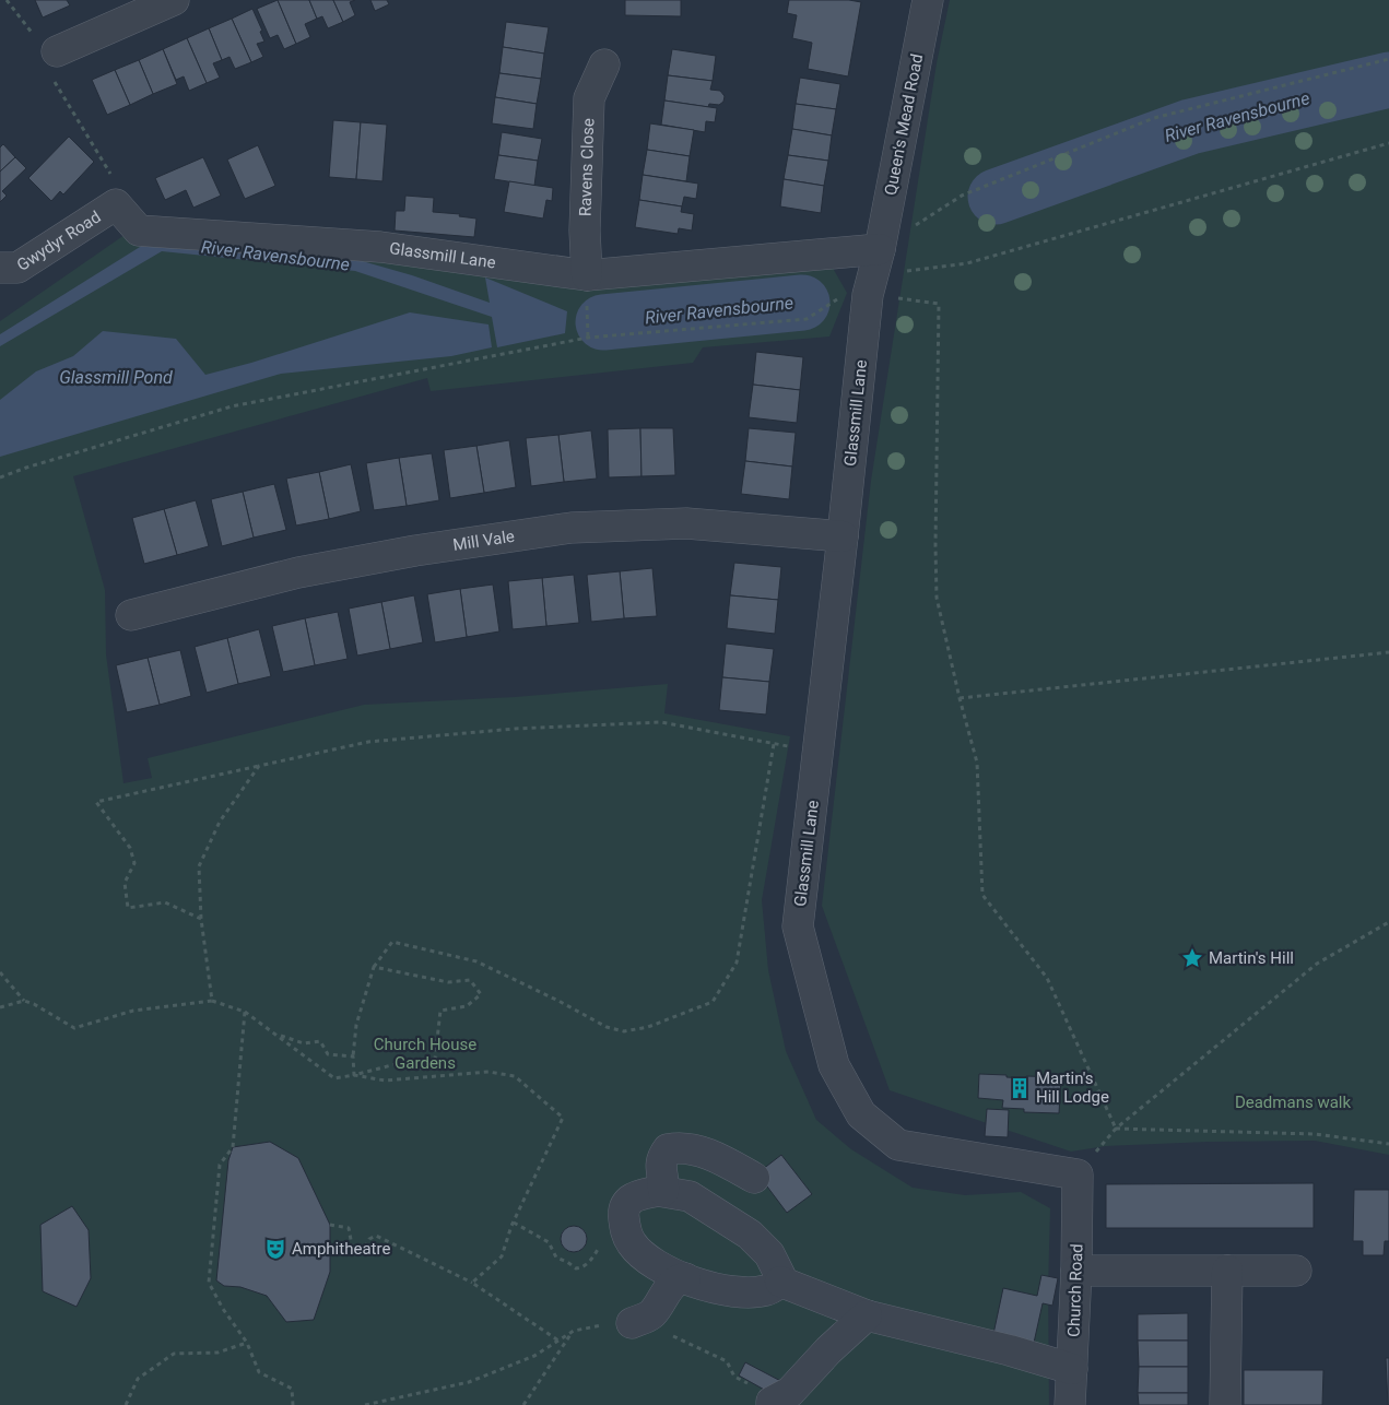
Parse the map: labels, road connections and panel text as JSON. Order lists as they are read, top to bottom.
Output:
{
  "streets": {
    "street": [
      "Queen's Mead Road",
      "Ravens Close",
      "Gwydyr Road",
      "Glassmill Lane",
      "Mill Vale",
      "Church Road"
    ]
  },
  "crossings": [
    ["Queen's Mead Road", "Glassmill Lane"],
    ["Ravens Close", "Glassmill Lane"],
    ["Gwydyr Road", "Glassmill Lane"],
    ["Glassmill Lane", "Mill Vale"],
    ["Glassmill Lane", "Church Road"]
  ],
  "water": ["River Ravensbourne", "Glassmill Pond"],
  "parks": ["Church House Gardens", "Deadmans walk"],
  "places": {
    "place": ["Martin's Hill"],
    "building": ["Martin's Hill Lodge"],
    "theatre": ["Amphitheatre"]
  }
}
